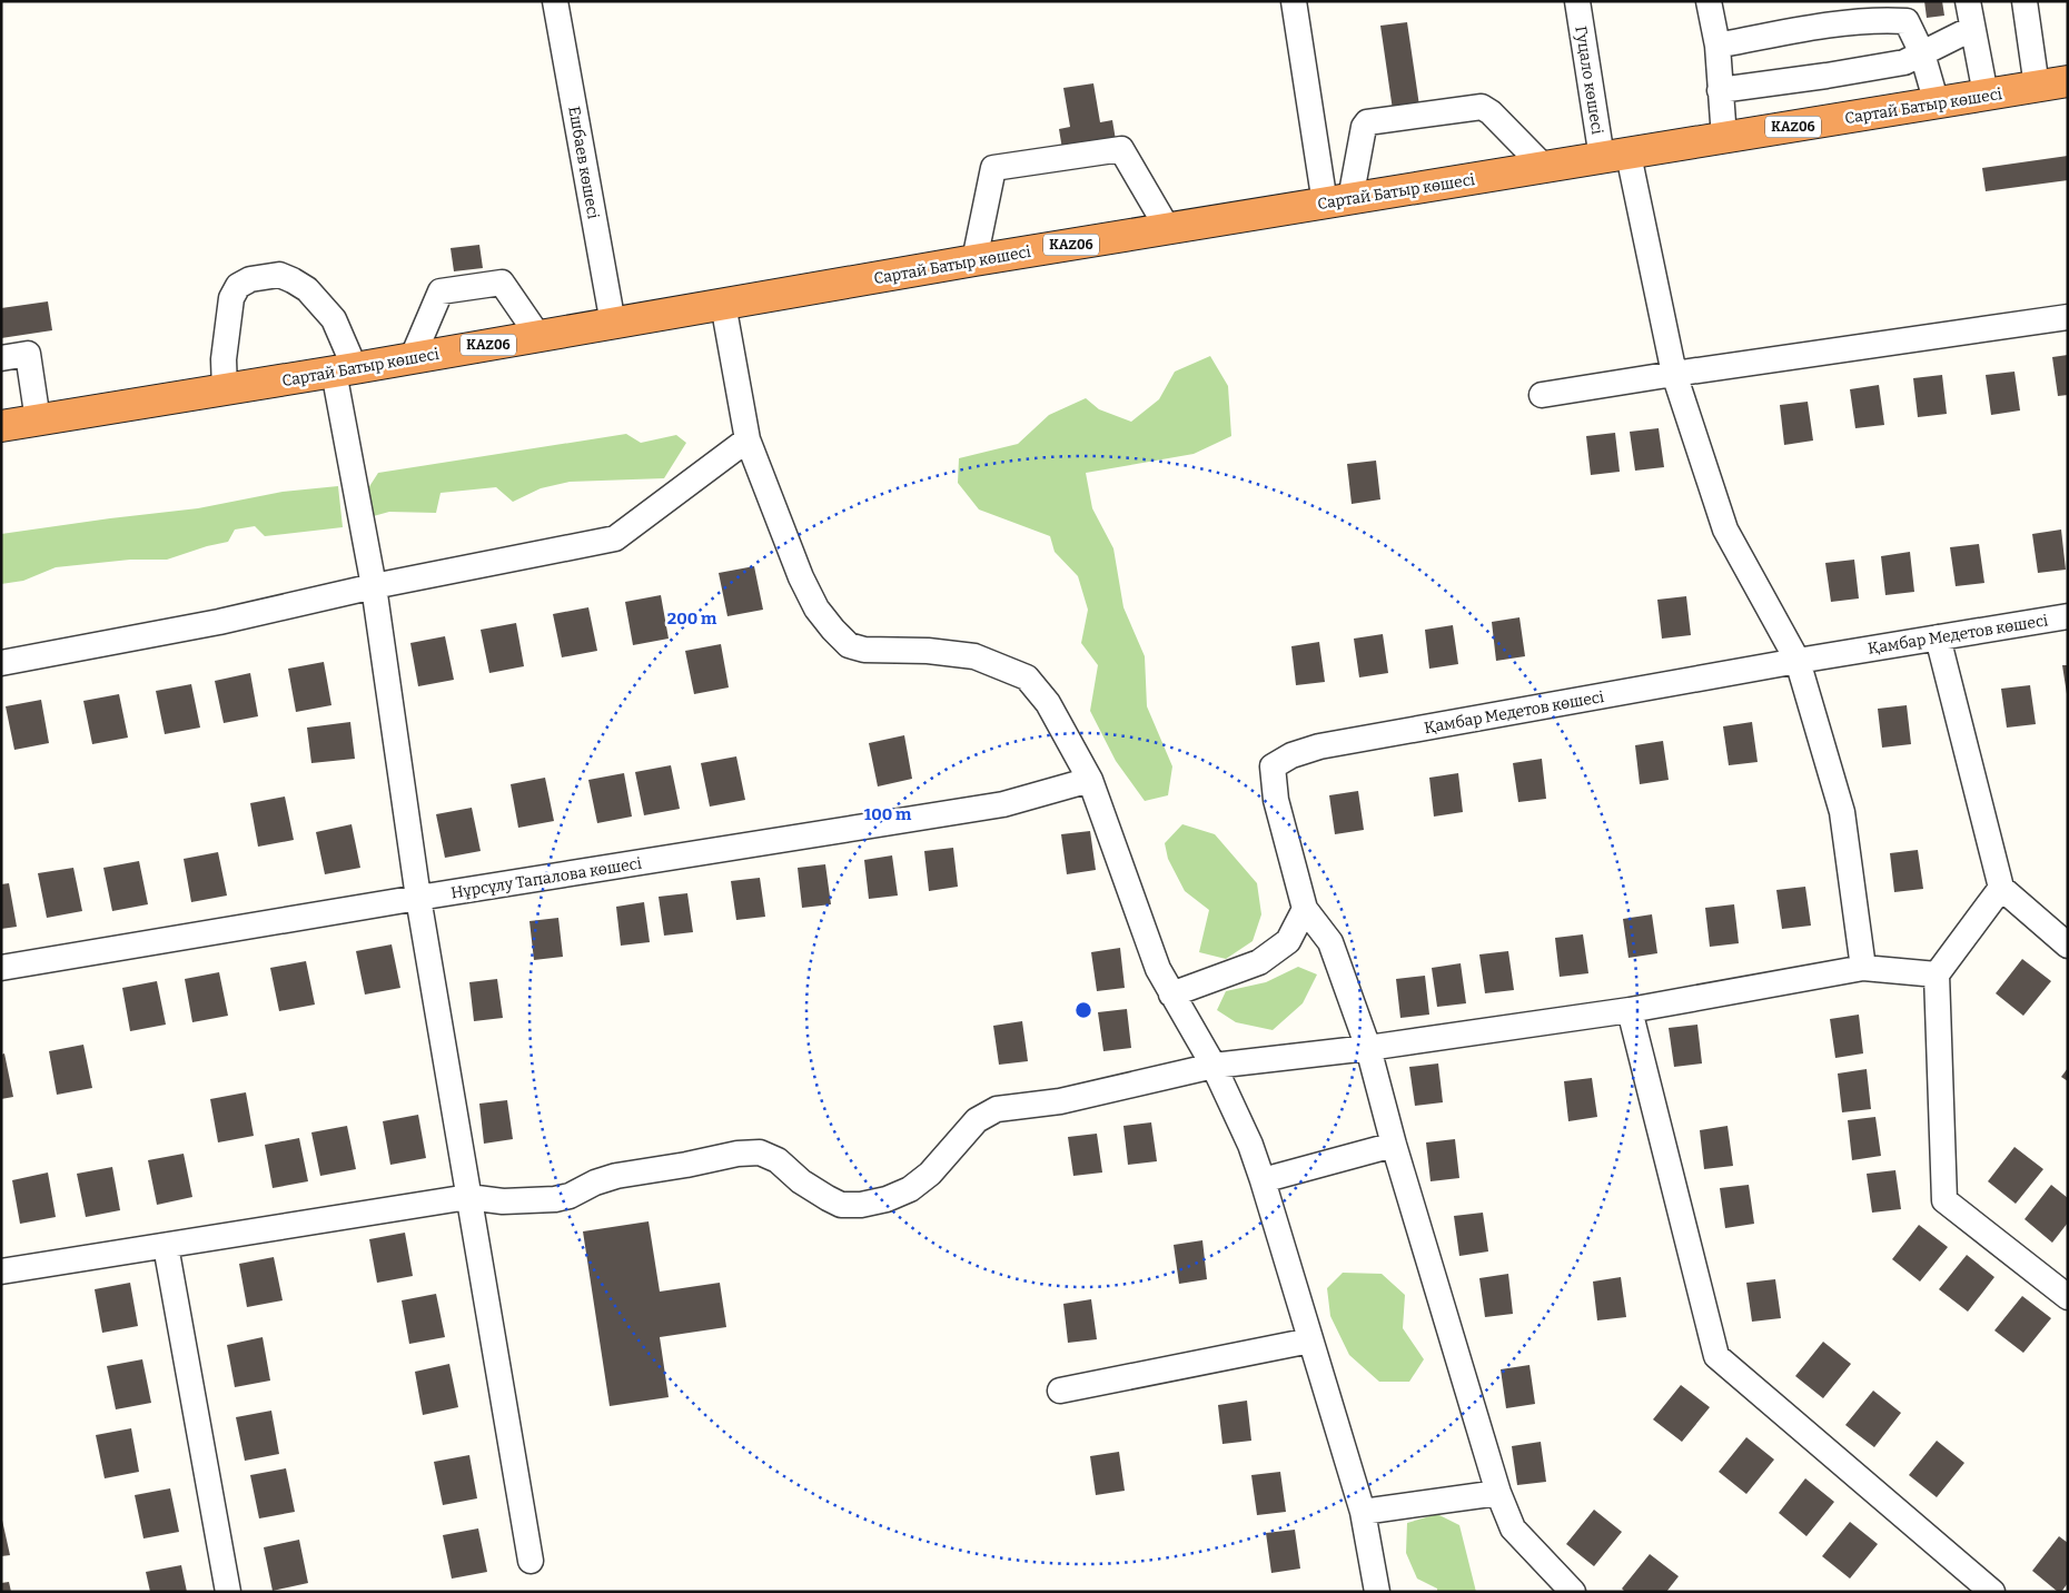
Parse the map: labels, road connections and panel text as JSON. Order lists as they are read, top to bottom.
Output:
{
  "streets": {
    "highway": ["Сартай Батыр көшесі", "KАZ06"],
    "street": [
      "Гуцало көшесі",
      "Ешбаев көшесі",
      "Қамбар Медетов көшесі",
      "Нұрсұлу Тапалова көшесі"
    ]
  },
  "crossings": [
    ["Гуцало көшесі", "Сартай Батыр көшесі"],
    ["Гуцало көшесі", "Қамбар Медетов көшесі"],
    ["Сартай Батыр көшесі", "Ешбаев көшесі"]
  ],
  "rings": ["200 m", "100 m"]
}
